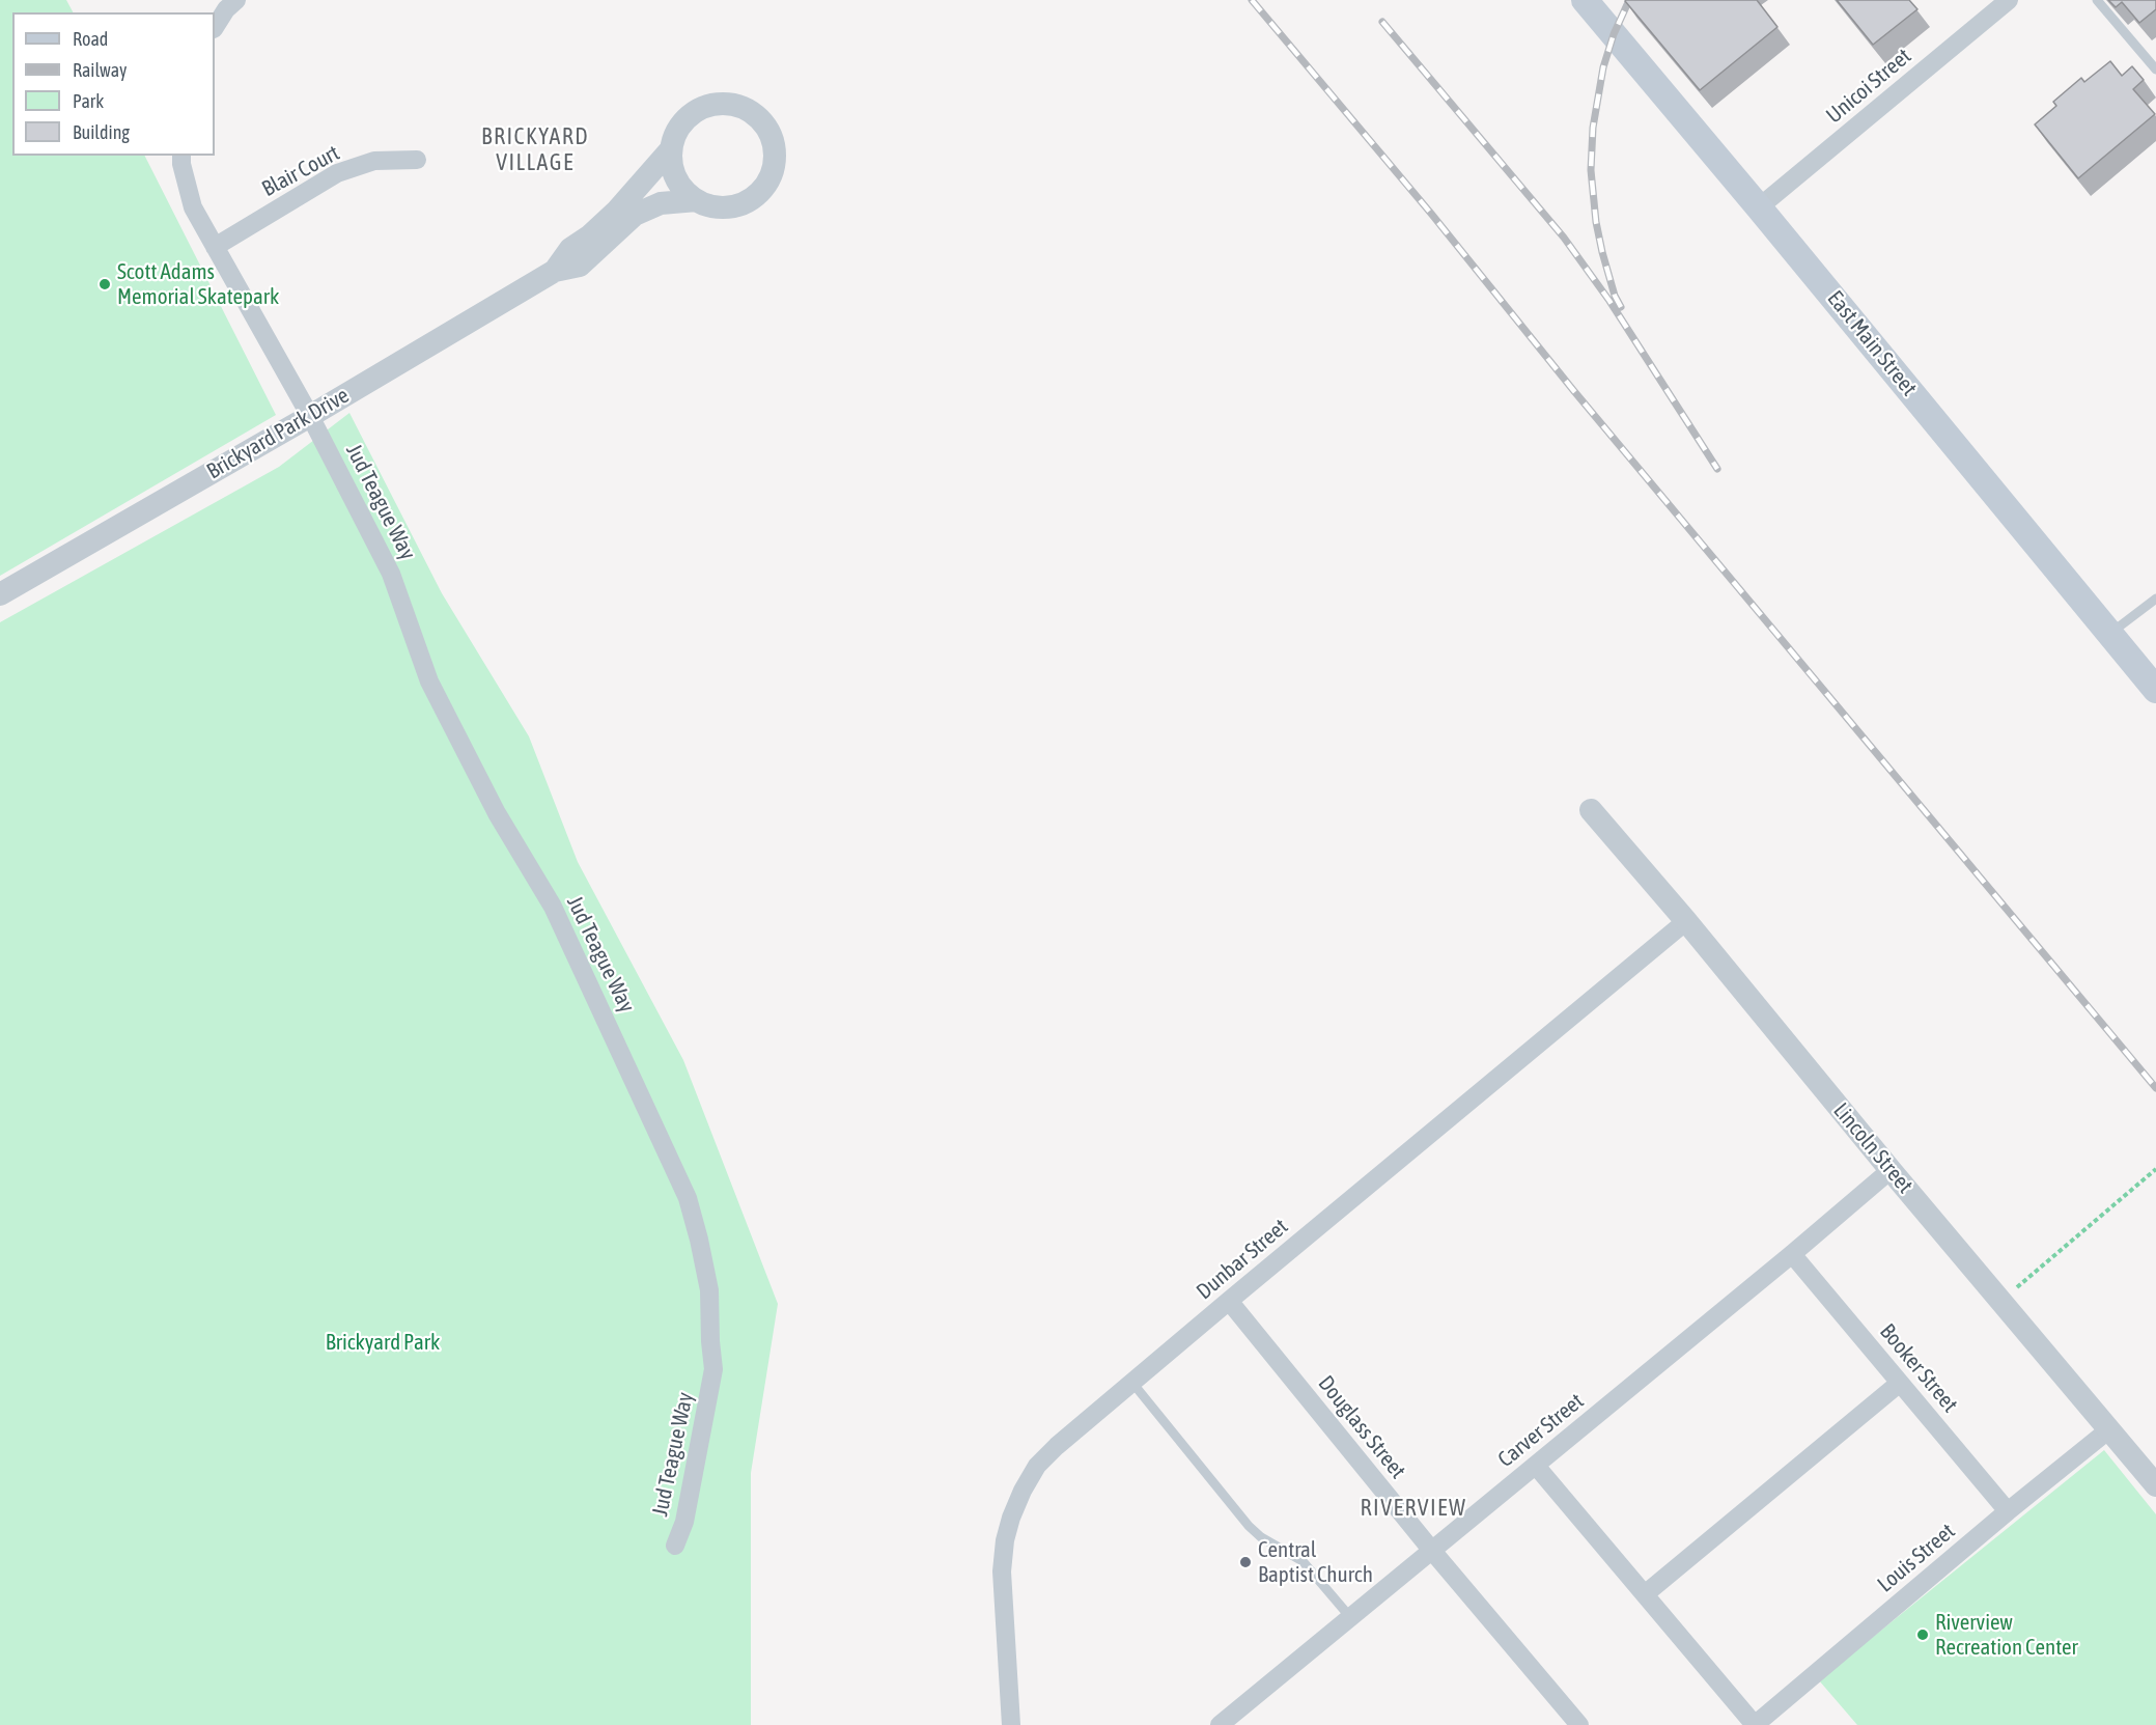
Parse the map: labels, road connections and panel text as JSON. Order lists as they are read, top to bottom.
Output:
{
  "streets": {
    "main road": ["East Main Street"],
    "street": [
      "Unicoi Street",
      "Blair Court",
      "Brickyard Park Drive",
      "Jud Teague Way",
      "Lincoln Street",
      "Dunbar Street",
      "Booker Street",
      "Douglass Street",
      "Carver Street",
      "Louis Street"
    ]
  },
  "crossings": [
    ["Unicoi Street", "East Main Street"],
    ["Blair Court", "Jud Teague Way"],
    ["Brickyard Park Drive", "Jud Teague Way"],
    ["Lincoln Street", "Dunbar Street"],
    ["Lincoln Street", "Carver Street"],
    ["Lincoln Street", "Louis Street"],
    ["Dunbar Street", "Douglass Street"],
    ["Booker Street", "Carver Street"],
    ["Booker Street", "Louis Street"],
    ["Douglass Street", "Carver Street"]
  ],
  "districts": ["BRICKYARD VILLAGE", "RIVERVIEW"],
  "parks": ["Brickyard Park"],
  "places": ["Scott Adams Memorial Skatepark", "Central Baptist Church", "Riverview Recreation Center"],
  "legend": [
    "Road",
    "Railway",
    "Park",
    "Building"
  ]
}
